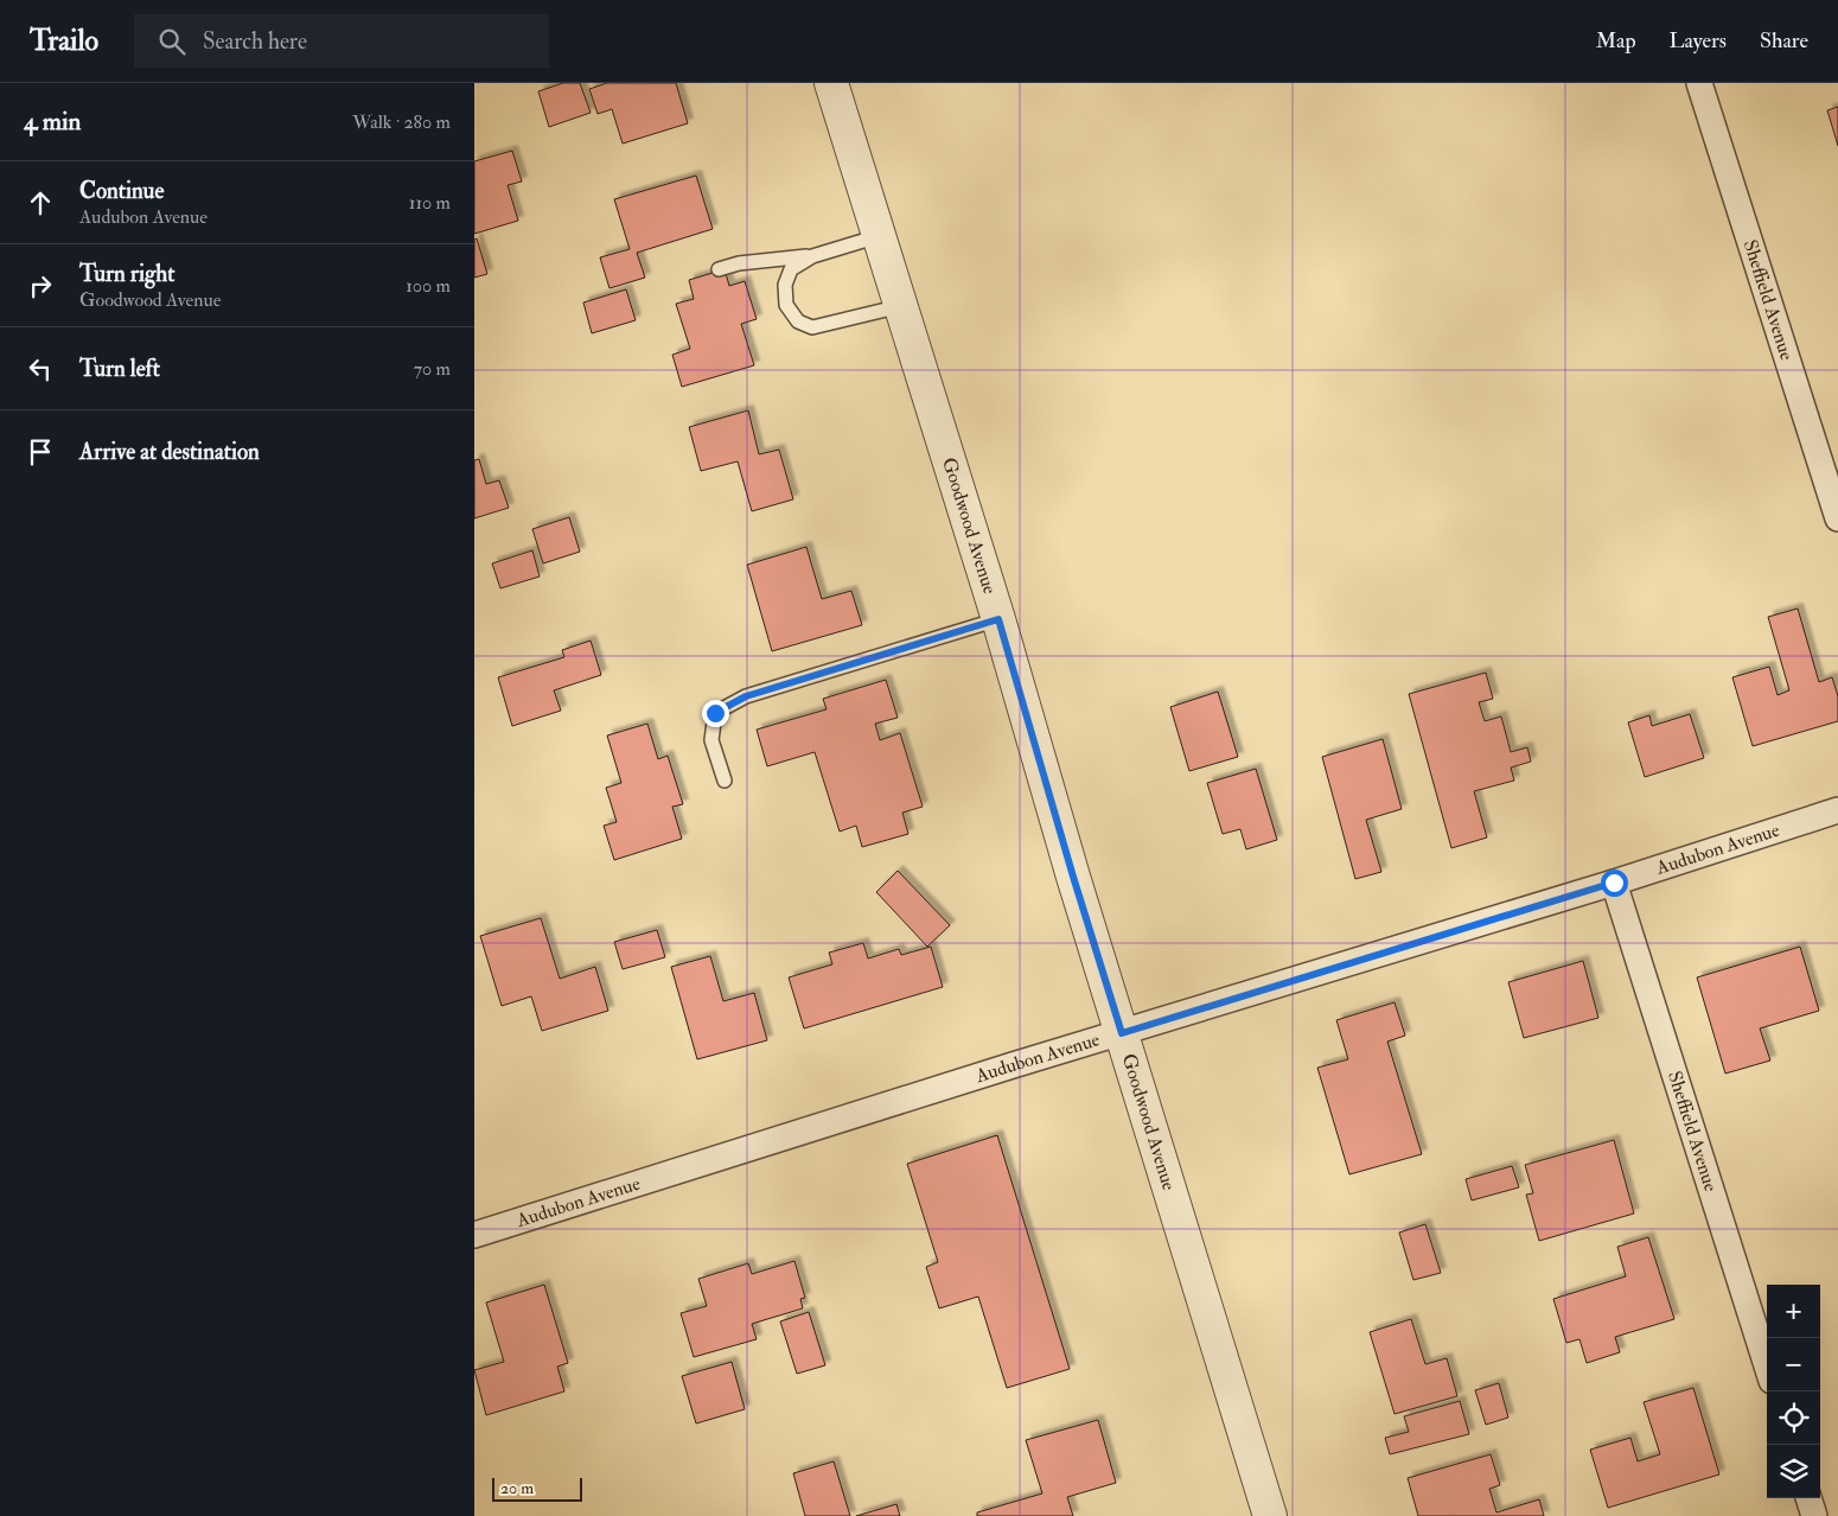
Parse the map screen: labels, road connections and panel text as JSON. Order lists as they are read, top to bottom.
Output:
{
  "streets": {
    "street": ["Sheffield Avenue", "Goodwood Avenue", "Audubon Avenue"]
  },
  "crossings": [
    ["Sheffield Avenue", "Audubon Avenue"],
    ["Goodwood Avenue", "Audubon Avenue"]
  ],
  "scale_bar": "20 m",
  "page": {
    "header": "Trailo",
    "search": "Search here",
    "nav": ["Map", "Layers", "Share"],
    "heading": ["4 min", "Walk · 280 m"],
    "list": [
      ["Continue", "Audubon Avenue", "110 m"],
      ["Turn right", "Goodwood Avenue", "100 m"],
      ["Turn left", "70 m"],
      "Arrive at destination"
    ],
    "map_buttons": ["+", "−"],
    "scale": "20 m"
  }
}
